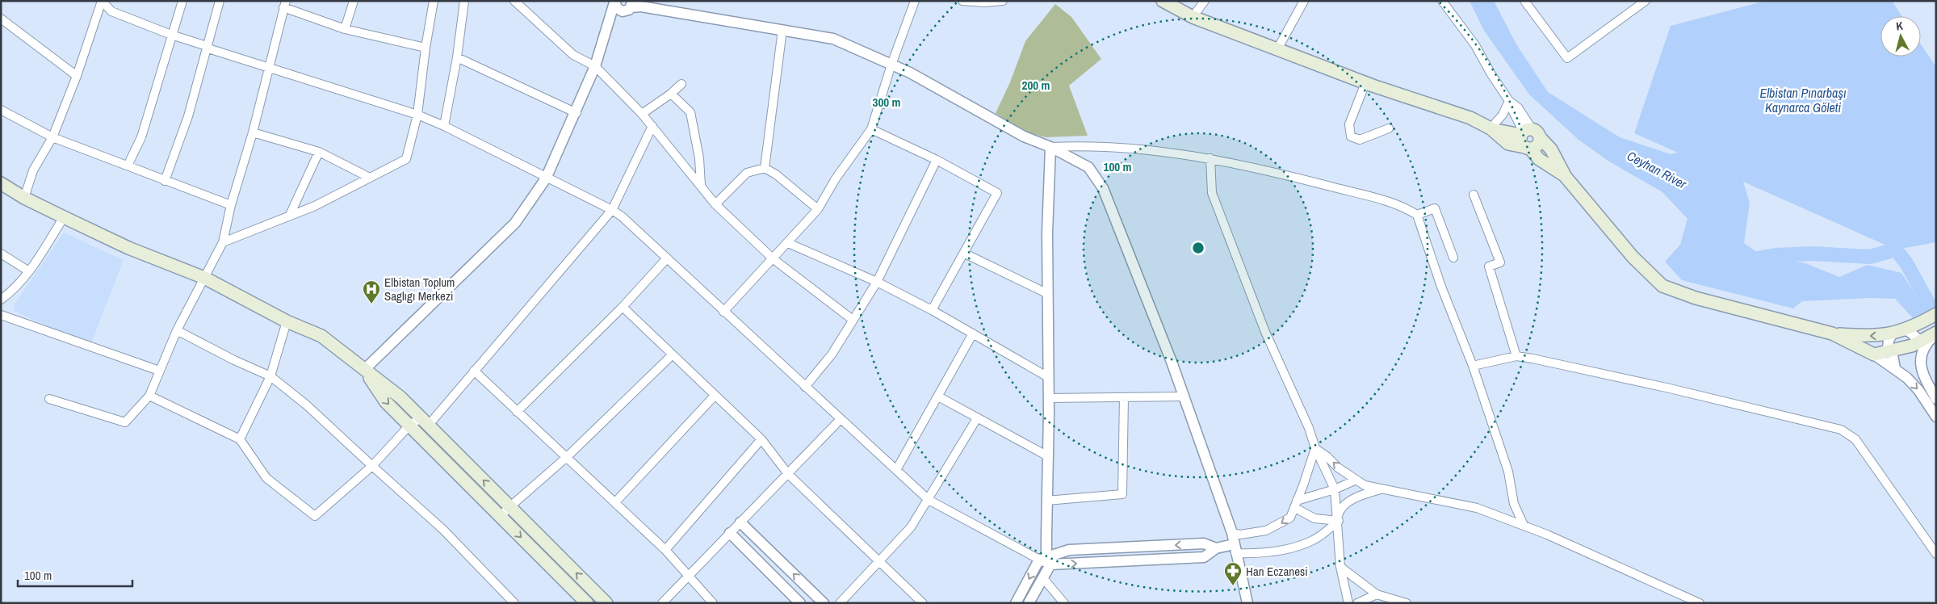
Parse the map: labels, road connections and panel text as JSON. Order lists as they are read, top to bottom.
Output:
{
  "water": ["Elbistan Pınarbaşı Kaynarca Göleti", "Ceyhan River"],
  "places": {
    "hospital": ["Elbistan Toplum Saglıgı Merkezi"],
    "pharmacy": ["Han Eczanesi"]
  },
  "scale_bar": "100 m",
  "north": "top",
  "rings": ["200 m", "300 m", "100 m"]
}
